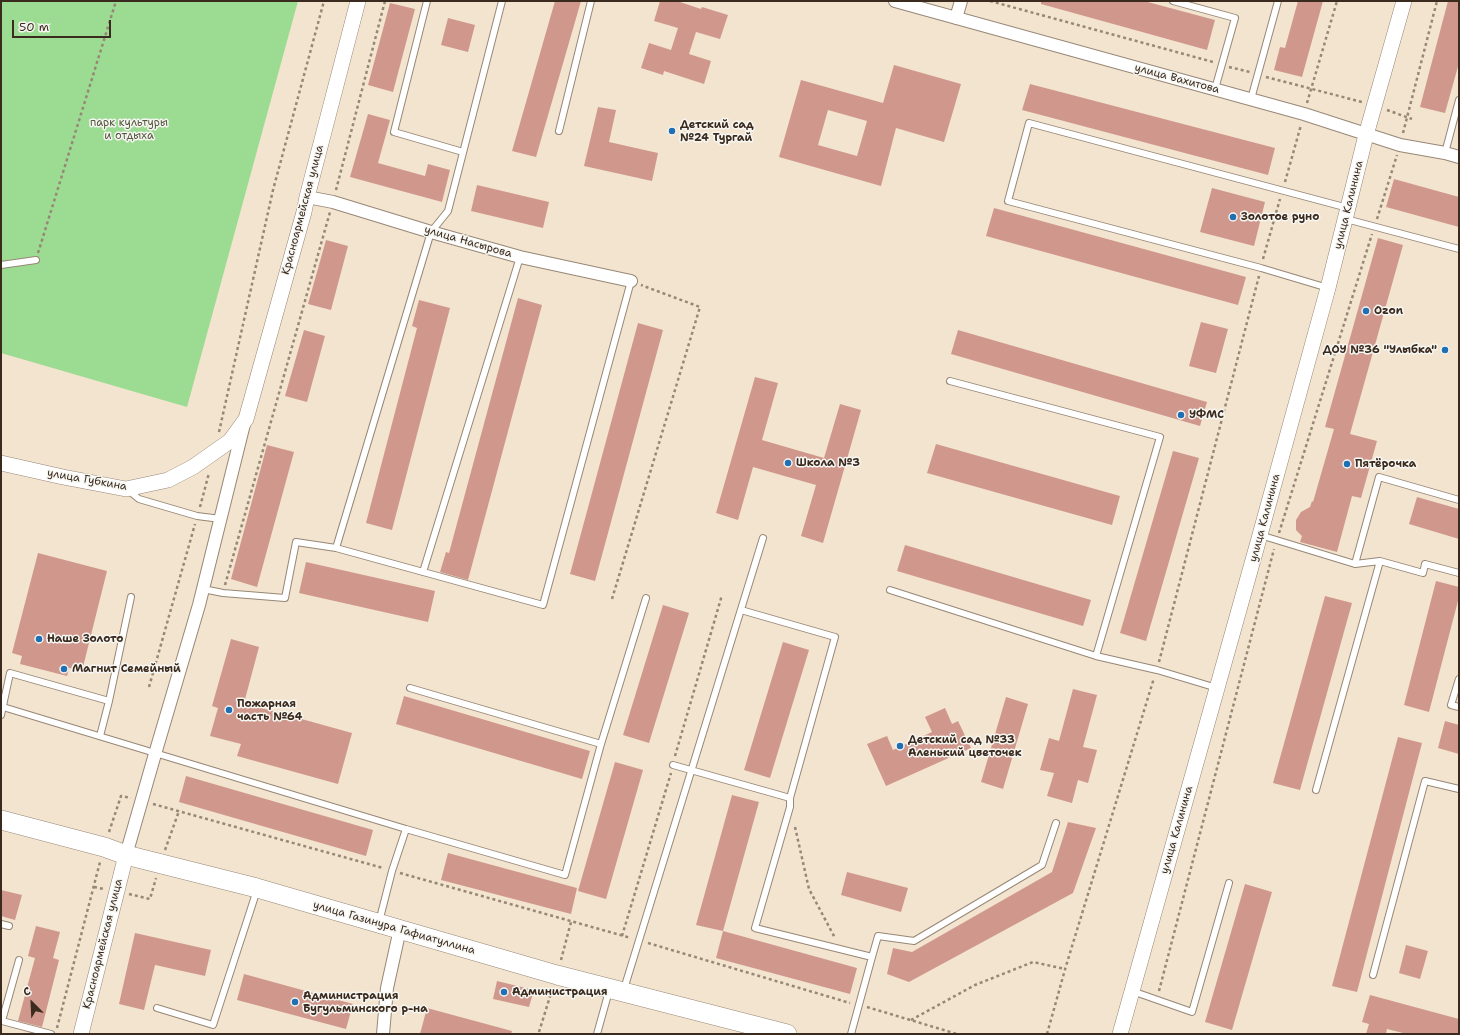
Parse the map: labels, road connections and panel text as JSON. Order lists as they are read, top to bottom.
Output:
{
  "streets": {
    "main road": ["улица Газинура Гафиатуллина"],
    "street": [
      "улица Вахитова",
      "улица Калинина",
      "Красноармейская улица",
      "улица Насырова",
      "улица Губкина"
    ]
  },
  "crossings": [
    ["улица Вахитова", "улица Калинина"],
    ["Красноармейская улица", "улица Насырова"],
    ["Красноармейская улица", "улица Губкина"],
    ["Красноармейская улица", "улица Газинура Гафиатуллина"]
  ],
  "parks": ["парк культуры и отдыха"],
  "places": [
    "Детский сад №24 Тургай",
    "Золотое руно",
    "Ozon",
    "ДОУ №36 \"Улыбка\"",
    "УФМС",
    "Школа №3",
    "Пятёрочка",
    "Наше Золото",
    "Магнит Семейный",
    "Пожарная часть №64",
    "Детский сад №33 Аленький цветочек",
    "Администрация",
    "Администрация Бугульминского р-на"
  ],
  "scale_bar": "50 m",
  "north": "top left"
}
